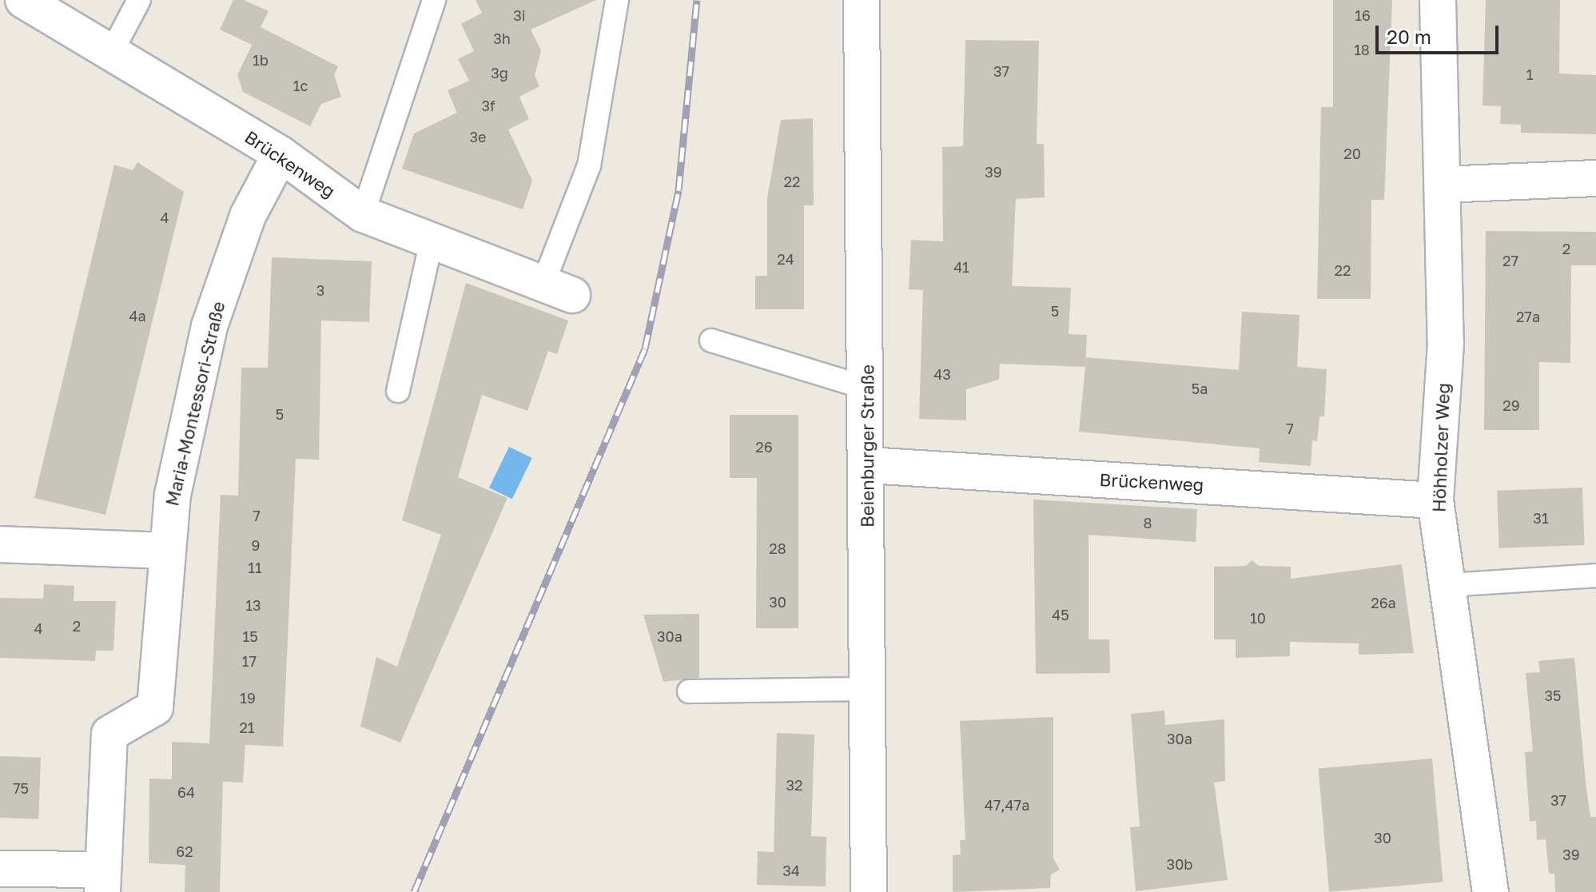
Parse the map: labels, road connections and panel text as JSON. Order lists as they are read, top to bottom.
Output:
{
  "streets": {
    "street": [
      "Brückenweg",
      "Maria-Montessori-Straße",
      "Beienburger Straße",
      "Höhholzer Weg"
    ]
  },
  "crossings": [
    ["Brückenweg", "Maria-Montessori-Straße"],
    ["Brückenweg", "Beienburger Straße"],
    ["Brückenweg", "Höhholzer Weg"]
  ],
  "house_numbers": [
    "3i",
    "16",
    "3h",
    "18",
    "1b",
    "37",
    "3g",
    "1",
    "1c",
    "3f",
    "3e",
    "20",
    "39",
    "22",
    "4",
    "2",
    "24",
    "27",
    "41",
    "22",
    "3",
    "5",
    "4a",
    "27a",
    "43",
    "5a",
    "29",
    "5",
    "7",
    "26",
    "7",
    "31",
    "8",
    "9",
    "28",
    "11",
    "30",
    "26a",
    "13",
    "45",
    "10",
    "2",
    "4",
    "15",
    "30a",
    "17",
    "35",
    "19",
    "21",
    "30a",
    "32",
    "75",
    "64",
    "37",
    "47,47a",
    "30",
    "62",
    "39",
    "30b",
    "34"
  ],
  "scale_bar": "20 m"
}
